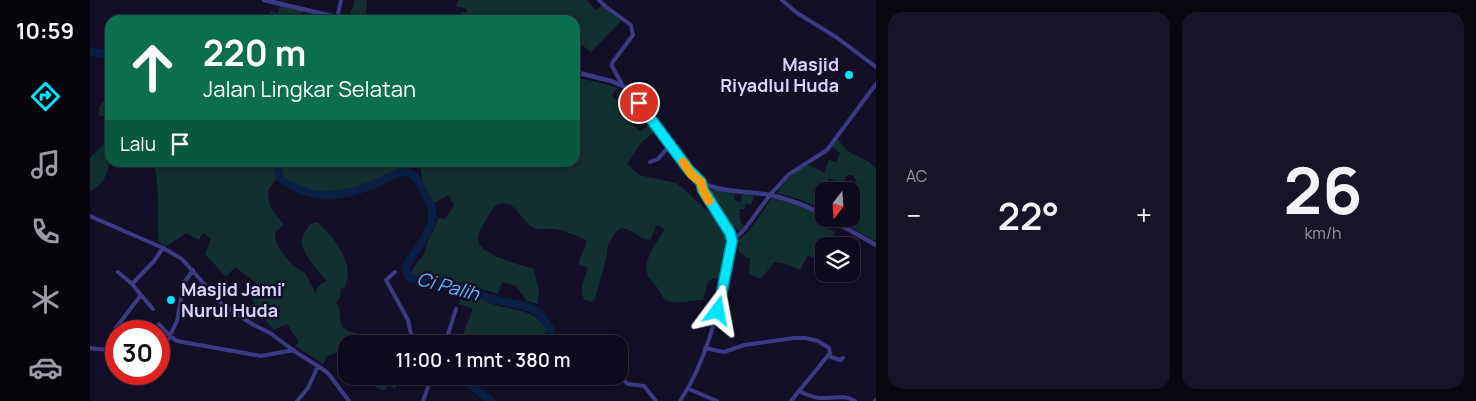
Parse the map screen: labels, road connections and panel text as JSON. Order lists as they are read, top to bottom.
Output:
{
  "water": ["Ci Palih"],
  "places": ["Masjid Riyadlul Huda", "Masjid Jami' Nurul Huda"],
  "north": "bottom",
  "page": {
    "tabs": "10:59",
    "tile": [
      "AC",
      ["26", "km/h"]
    ],
    "turn": ["220 m", "Jalan Lingkar Selatan"],
    "then": "Lalu",
    "heat": ["−", "22°", "+"],
    "limit": "30",
    "trip": "11:00 · 1 mnt · 380 m"
  }
}
